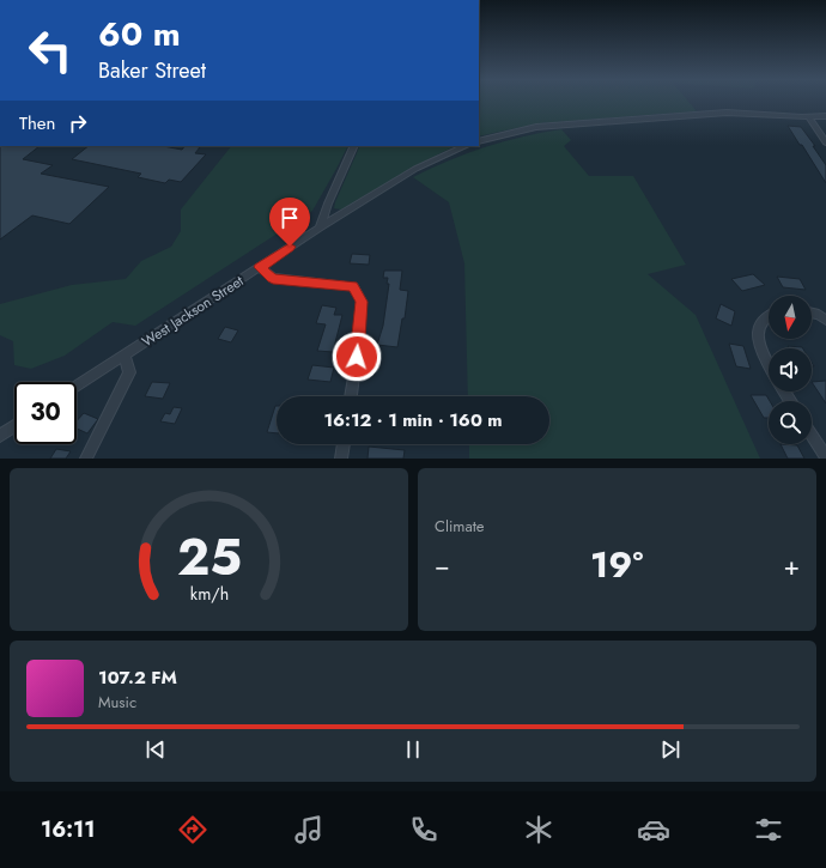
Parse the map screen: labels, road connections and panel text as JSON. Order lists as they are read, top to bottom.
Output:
{
  "streets": {
    "street": ["West Jackson Street"]
  },
  "north": "bottom",
  "page": {
    "turn": ["60 m", "Baker Street"],
    "then": "Then",
    "limit": "30",
    "trip": "16:12 · 1 min · 160 m",
    "tile": "Climate",
    "heat": ["−", "19°", "+"],
    "song": ["107.2 FM", "Music"],
    "tabs": "16:11",
    "gauge": ["25", "km/h"]
  }
}
